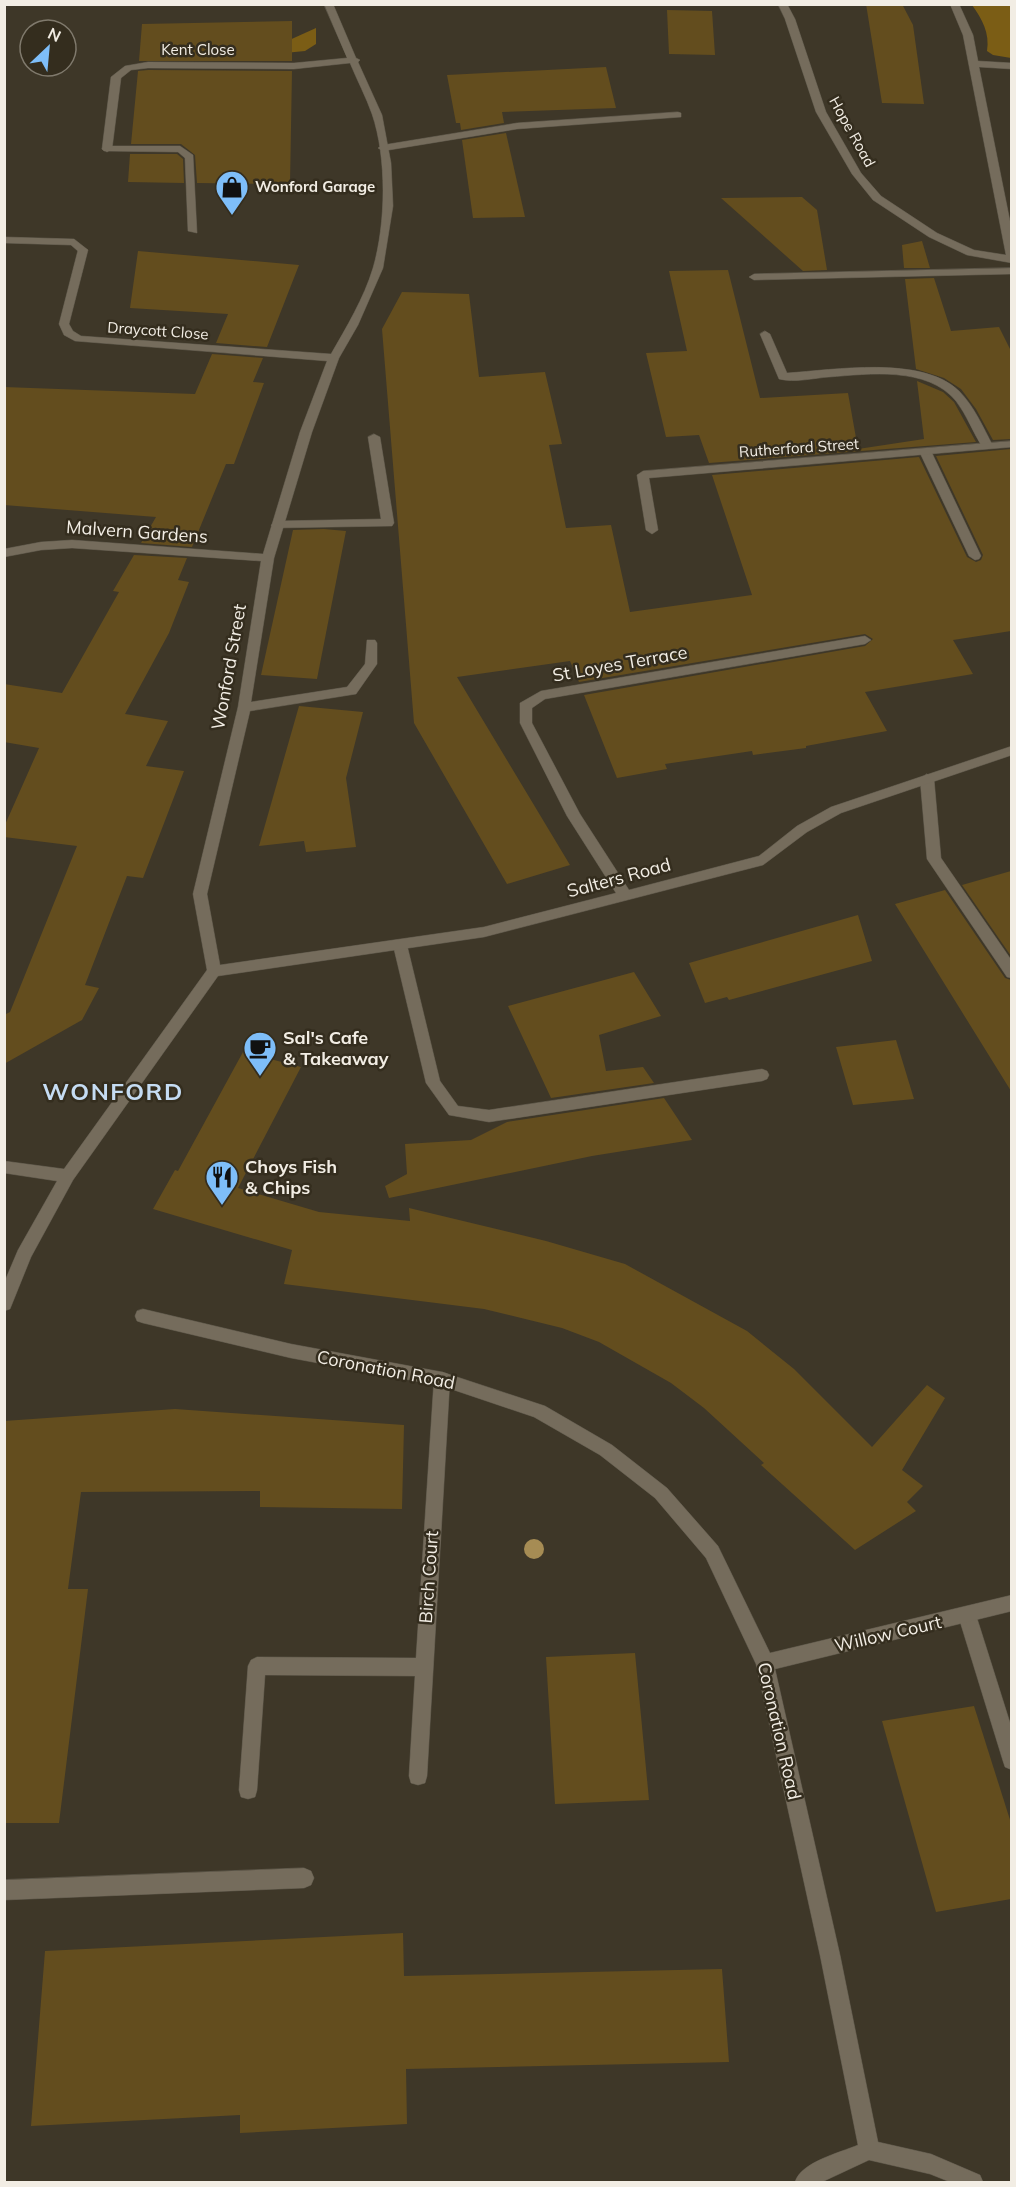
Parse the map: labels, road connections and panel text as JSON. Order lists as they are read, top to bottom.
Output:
{
  "streets": {
    "street": [
      "Kent Close",
      "Hope Road",
      "Draycott Close",
      "Rutherford Street",
      "Malvern Gardens",
      "St Loyes Terrace",
      "Wonford Street",
      "Salters Road",
      "Coronation Road",
      "Birch Court",
      "Willow Court"
    ]
  },
  "crossings": [
    ["Kent Close", "Wonford Street"],
    ["Draycott Close", "Wonford Street"],
    ["Malvern Gardens", "Wonford Street"],
    ["St Loyes Terrace", "Salters Road"],
    ["Wonford Street", "Salters Road"],
    ["Coronation Road", "Birch Court"],
    ["Coronation Road", "Willow Court"]
  ],
  "districts": ["WONFORD"],
  "places": {
    "shop": ["Wonford Garage"],
    "cafe": ["Sal's Cafe & Takeaway"],
    "restaurant": ["Choys Fish & Chips"]
  },
  "north": "top right"
}
